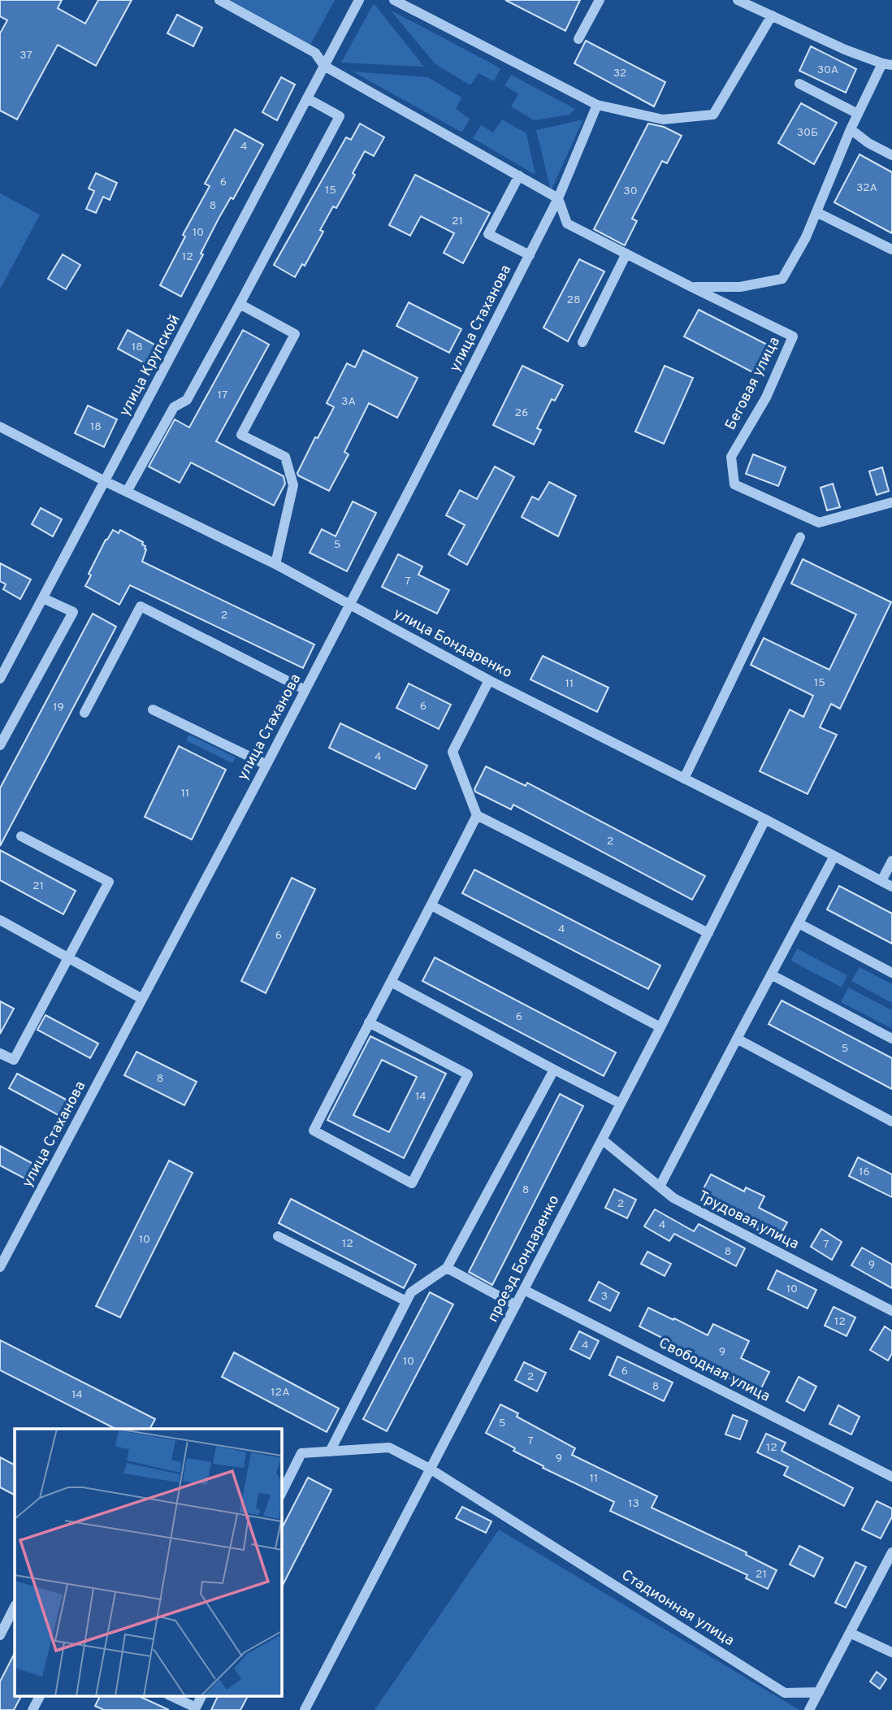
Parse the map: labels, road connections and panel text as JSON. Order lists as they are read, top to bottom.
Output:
{
  "streets": {
    "street": [
      "улица Стаханова",
      "улица Крупской",
      "Беговая улица",
      "улица Бондаренко",
      "Трудовая улица",
      "проезд Бондаренко",
      "Свободная улица",
      "Стадионная улица"
    ]
  },
  "crossings": [
    ["улица Стаханова", "Беговая улица"],
    ["улица Стаханова", "улица Бондаренко"],
    ["улица Крупской", "улица Бондаренко"],
    ["улица Бондаренко", "проезд Бондаренко"],
    ["Трудовая улица", "проезд Бондаренко"],
    ["проезд Бондаренко", "Свободная улица"],
    ["проезд Бондаренко", "Стадионная улица"]
  ],
  "house_numbers": [
    "37",
    "30А",
    "32",
    "30Б",
    "4",
    "6",
    "32А",
    "15",
    "30",
    "8",
    "21",
    "10",
    "12",
    "28",
    "18",
    "17",
    "3А",
    "26",
    "18",
    "5",
    "7",
    "2",
    "15",
    "11",
    "6",
    "19",
    "4",
    "11",
    "2",
    "21",
    "4",
    "6",
    "6",
    "5",
    "8",
    "14",
    "16",
    "8",
    "2",
    "4",
    "10",
    "12",
    "7",
    "8",
    "9",
    "10",
    "3",
    "12",
    "4",
    "9",
    "10",
    "6",
    "2",
    "8",
    "12А",
    "14",
    "5",
    "7",
    "12",
    "9",
    "11",
    "13",
    "21"
  ]
}
